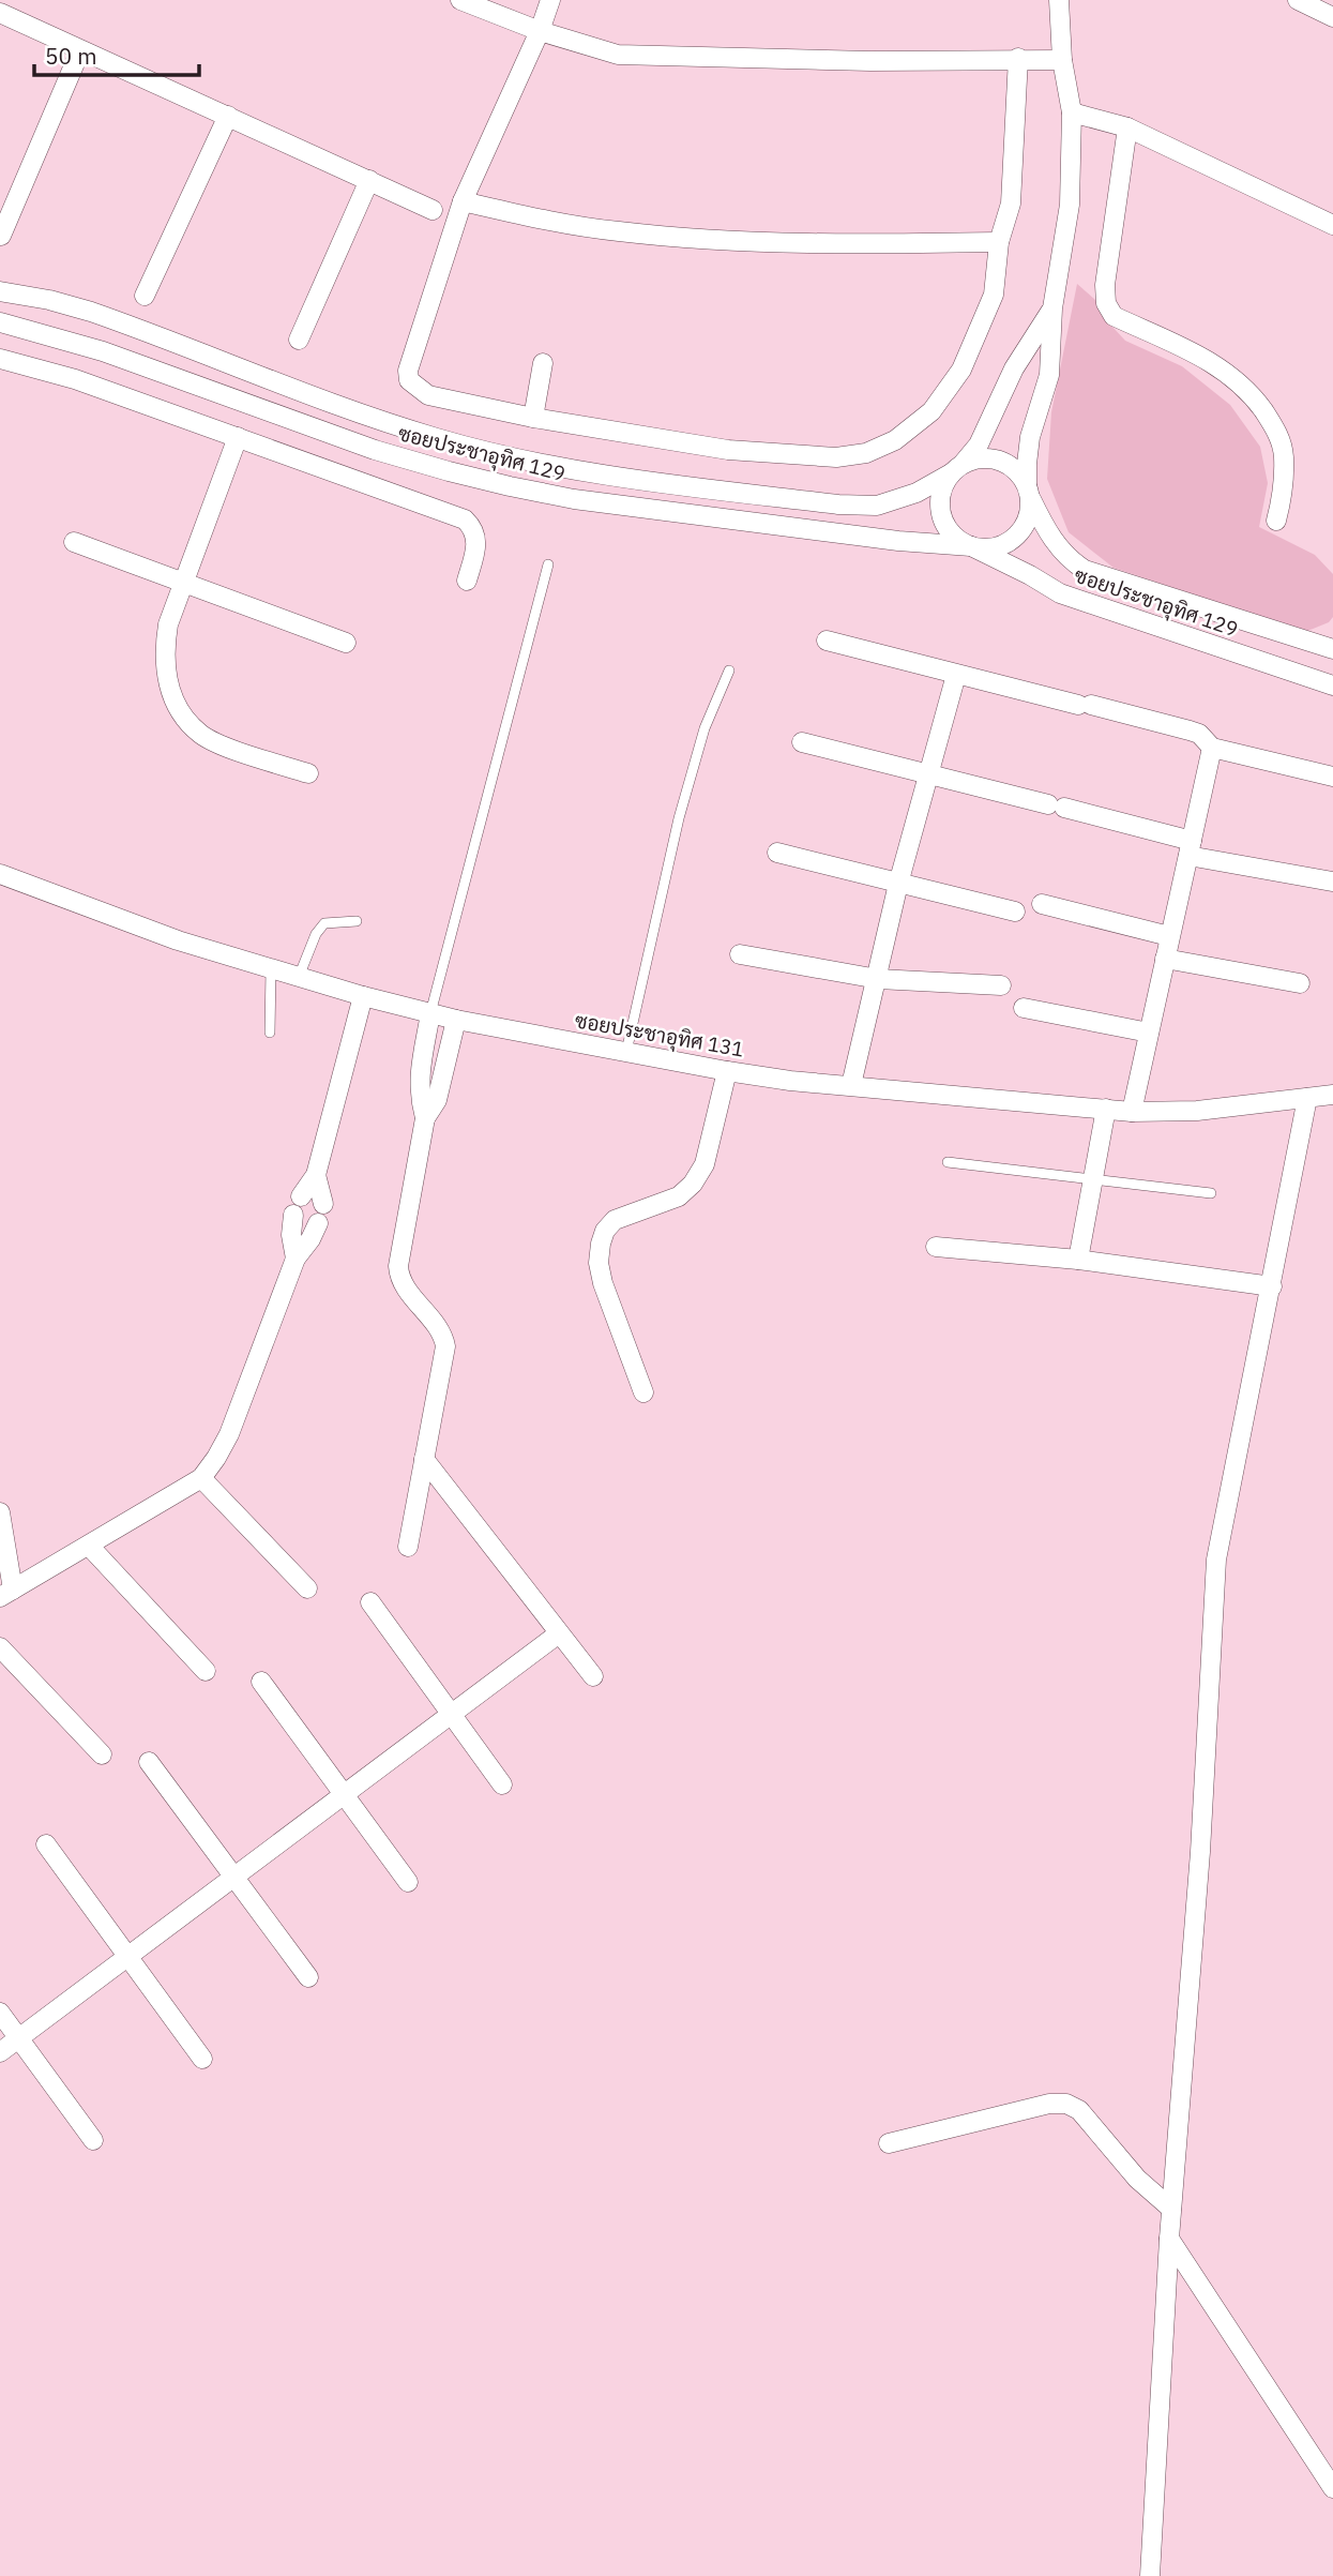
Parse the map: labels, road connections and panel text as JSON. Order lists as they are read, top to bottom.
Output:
{
  "streets": {
    "street": ["ซอยประชาอุทิศ 129", "ซอยประชาอุทิศ 131"]
  },
  "scale_bar": "50 m"
}
